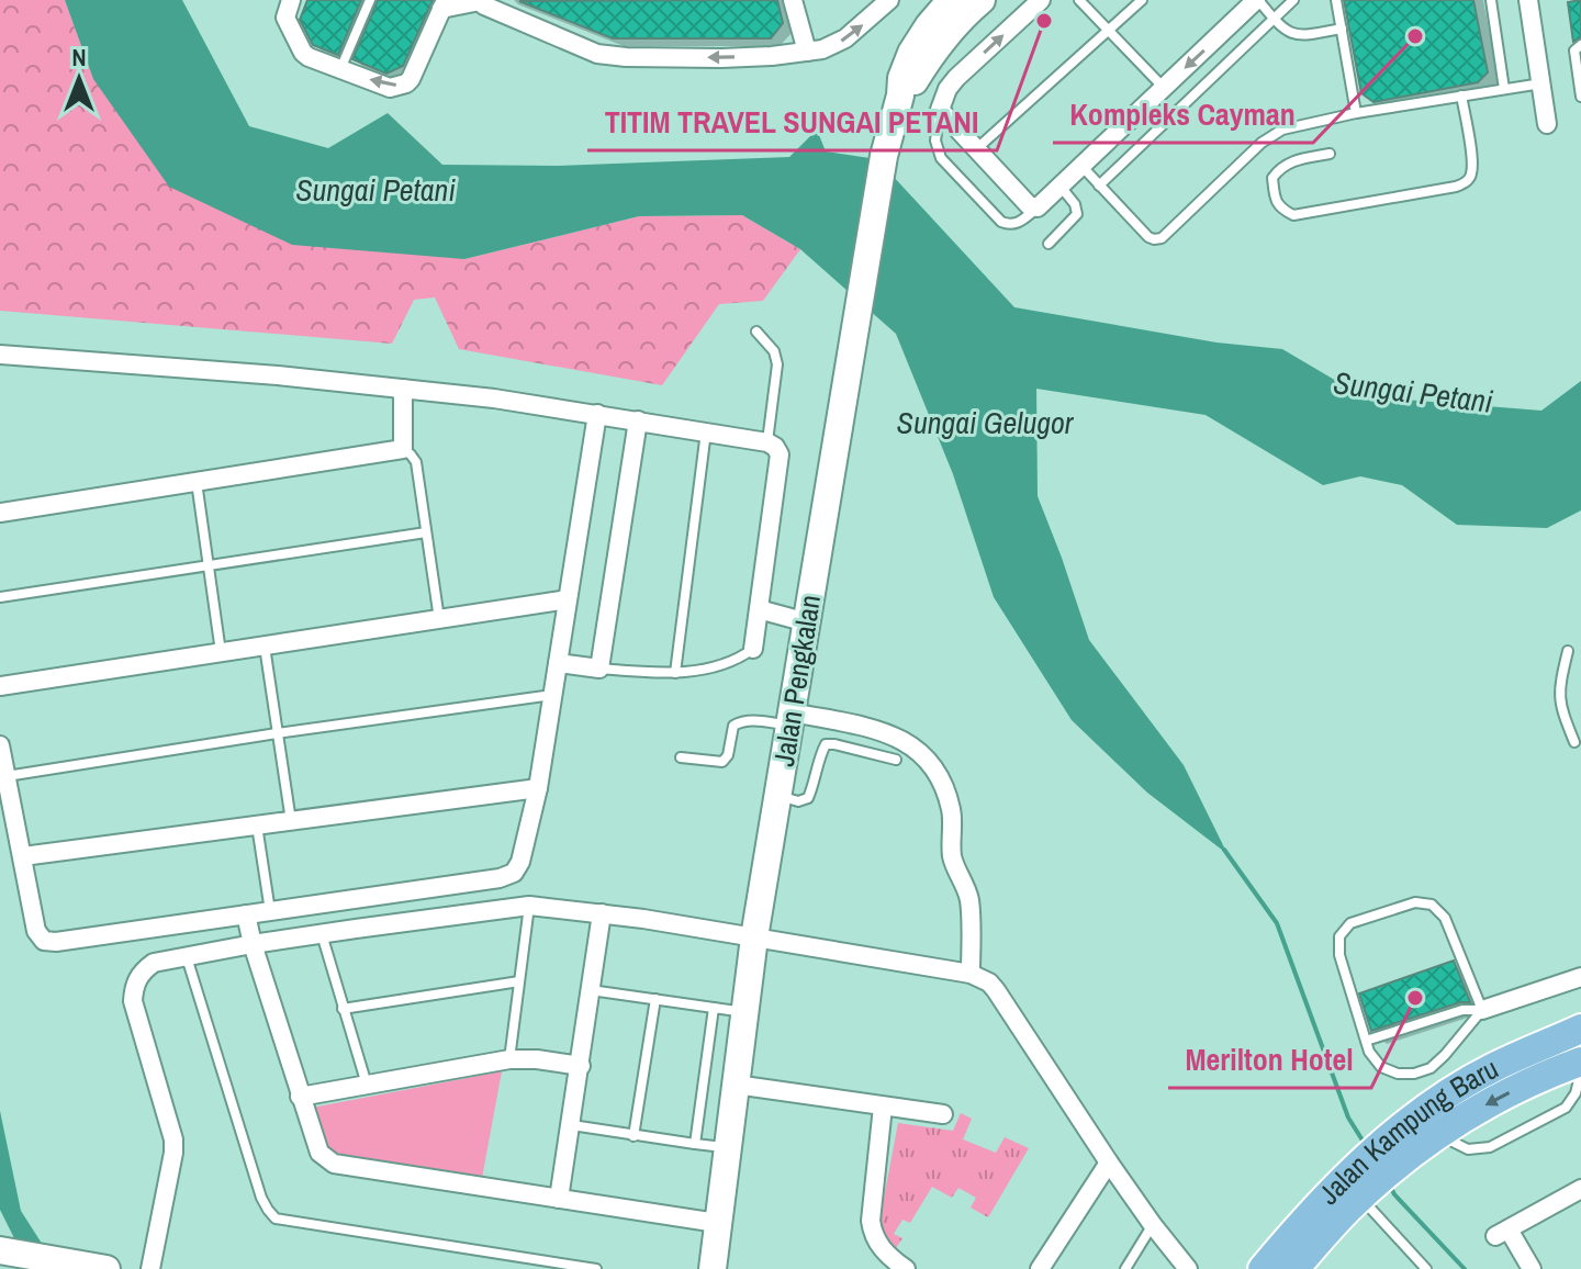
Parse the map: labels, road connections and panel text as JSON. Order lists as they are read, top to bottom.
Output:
{
  "streets": {
    "main road": ["Jalan Pengkalan", "Jalan Kampung Baru"]
  },
  "water": ["Sungai Petani", "Sungai Gelugor"],
  "places": ["TITIM TRAVEL SUNGAI PETANI", "Kompleks Cayman", "Merilton Hotel"],
  "north": "top"
}
